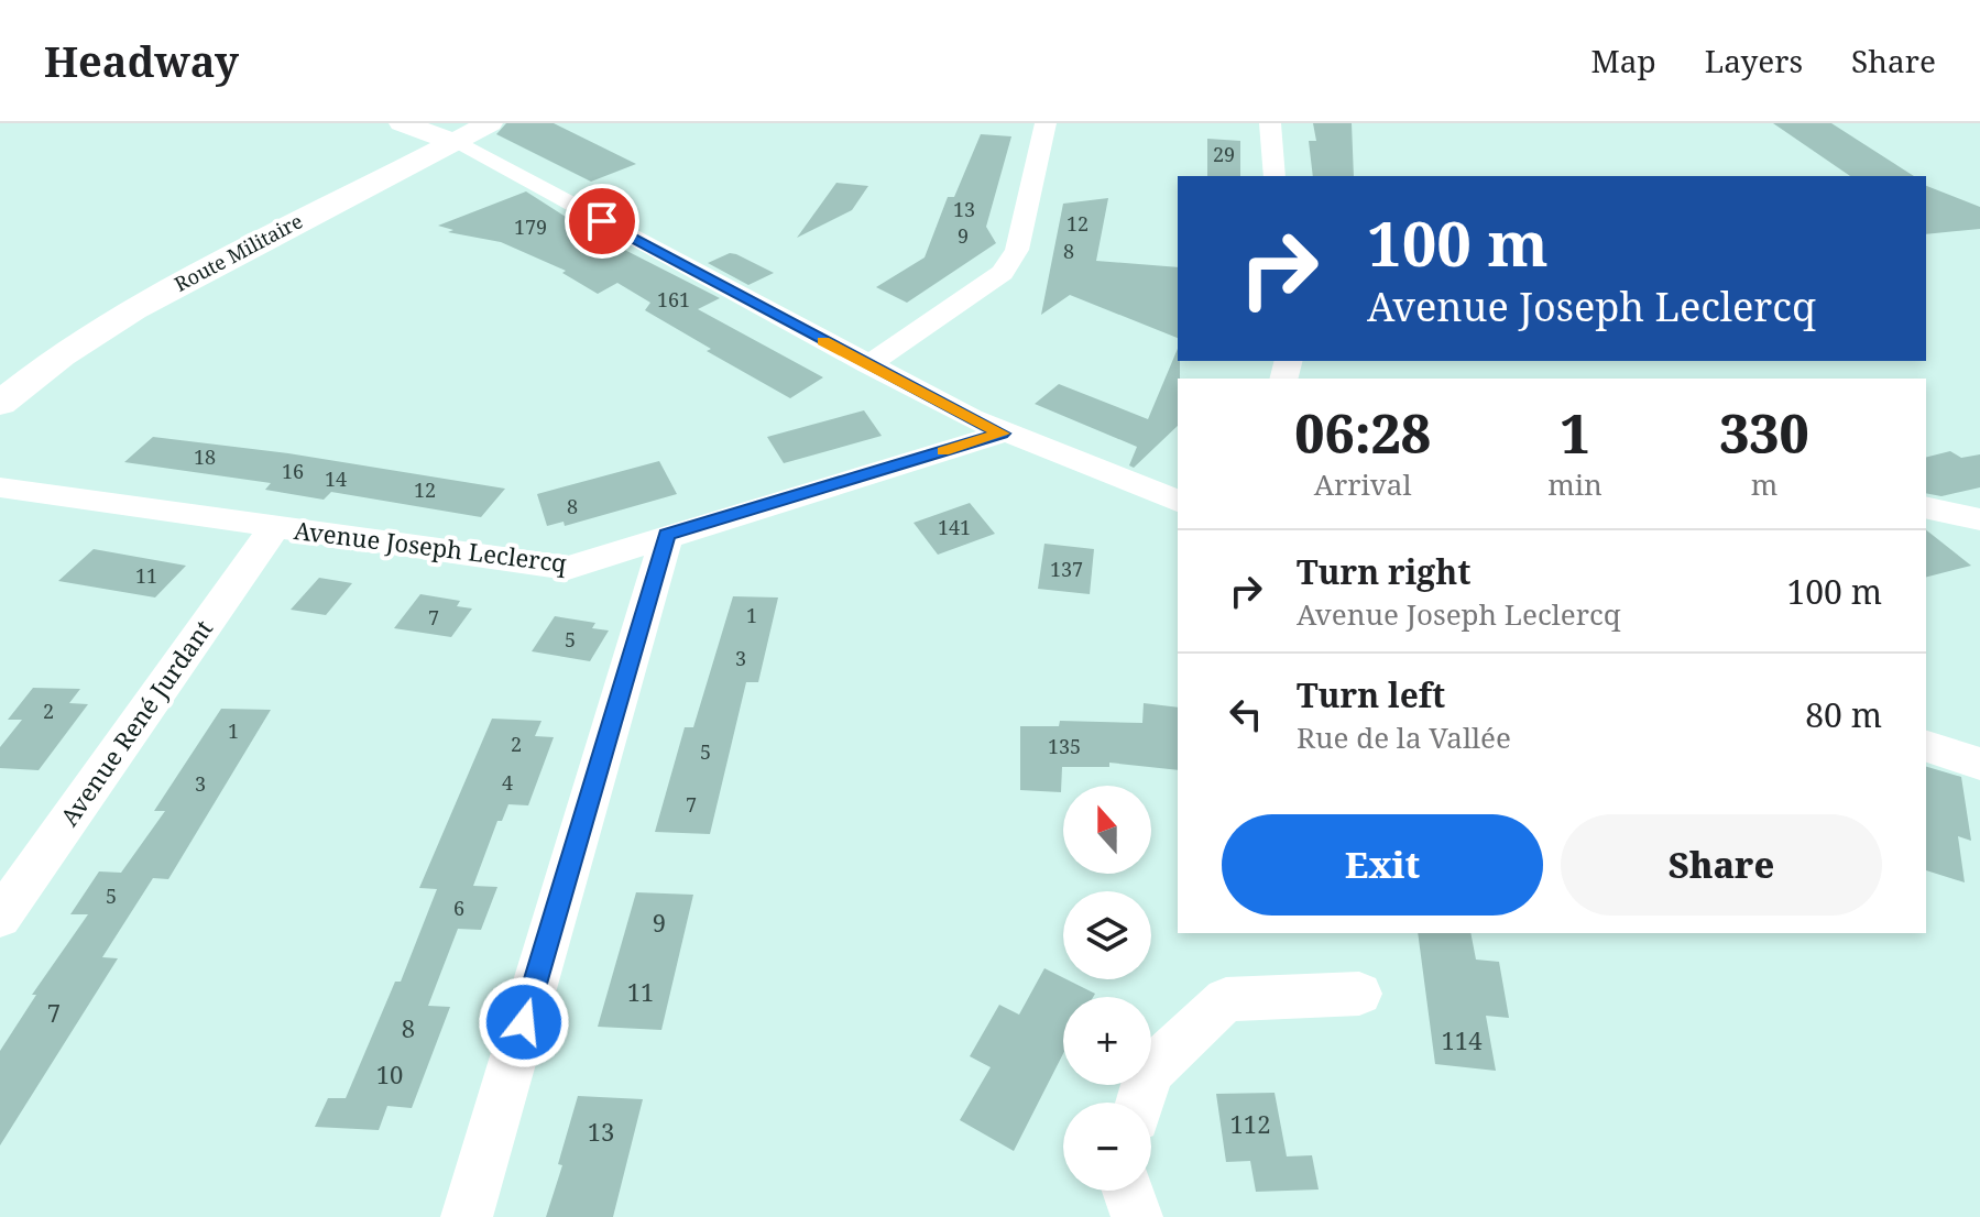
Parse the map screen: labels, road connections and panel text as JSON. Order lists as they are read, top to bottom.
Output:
{
  "streets": {
    "street": ["Route Militaire", "Avenue Joseph Leclercq", "Avenue René Jurdant"]
  },
  "crossings": [
    ["Avenue Joseph Leclercq", "Avenue René Jurdant"]
  ],
  "house_numbers": [
    "29",
    "13",
    "12",
    "179",
    "9",
    "8",
    "161",
    "18",
    "16",
    "14",
    "12",
    "8",
    "141",
    "137",
    "11",
    "1",
    "7",
    "5",
    "3",
    "2",
    "1",
    "2",
    "135",
    "5",
    "4",
    "3",
    "7",
    "5",
    "6",
    "9",
    "11",
    "7",
    "8",
    "114",
    "10",
    "112",
    "13"
  ],
  "north": "top",
  "page": {
    "header": "Headway",
    "nav": ["Map", "Layers", "Share"],
    "turn": ["100 m", "Avenue Joseph Leclercq"],
    "eta": [
      "06:28",
      "Arrival",
      "1",
      "min",
      "330",
      "m"
    ],
    "list": [
      {
        "name": "Turn right",
        "note": "Avenue Joseph Leclercq",
        "value": "100 m"
      },
      {
        "name": "Turn left",
        "note": "Rue de la Vallée",
        "value": "80 m"
      }
    ],
    "map_buttons": ["+", "−"],
    "buttons": ["Exit", "Share"]
  }
}
